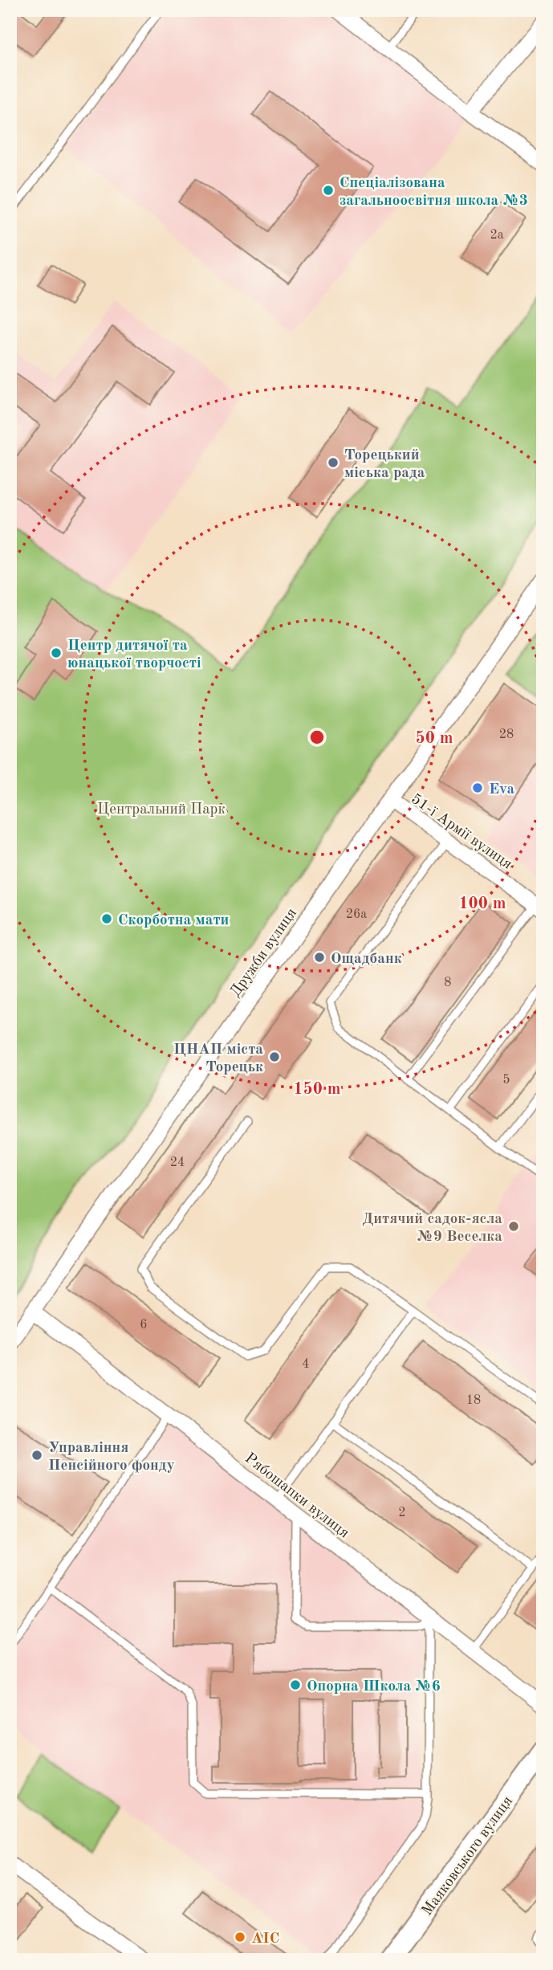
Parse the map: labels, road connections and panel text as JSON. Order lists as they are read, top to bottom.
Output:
{
  "streets": {
    "main road": ["Маяковського вулиця"],
    "street": ["51-ї Армії вулиця", "Дружби вулиця", "Рябошапки вулиця"]
  },
  "crossings": [
    ["51-ї Армії вулиця", "Дружби вулиця"],
    ["Дружби вулиця", "Рябошапки вулиця"]
  ],
  "parks": ["Центральний Парк"],
  "places": [
    "Спеціалізована загальноосвітня школа №3",
    "Торецький міська рада",
    "Центр дитячої та юнацької творчості",
    "Eva",
    "Скорботна мати",
    "Ощадбанк",
    "ЦНАП міста Торецьк",
    "Дитячий садок-ясла №9 Веселка",
    "Управління Пенсійного фонду",
    "Опорна Школа №6",
    "АІС"
  ],
  "house_numbers": [
    "2а",
    "28",
    "26а",
    "8",
    "5",
    "24",
    "6",
    "4",
    "18",
    "2"
  ],
  "rings": ["50 m", "100 m", "150 m"]
}
